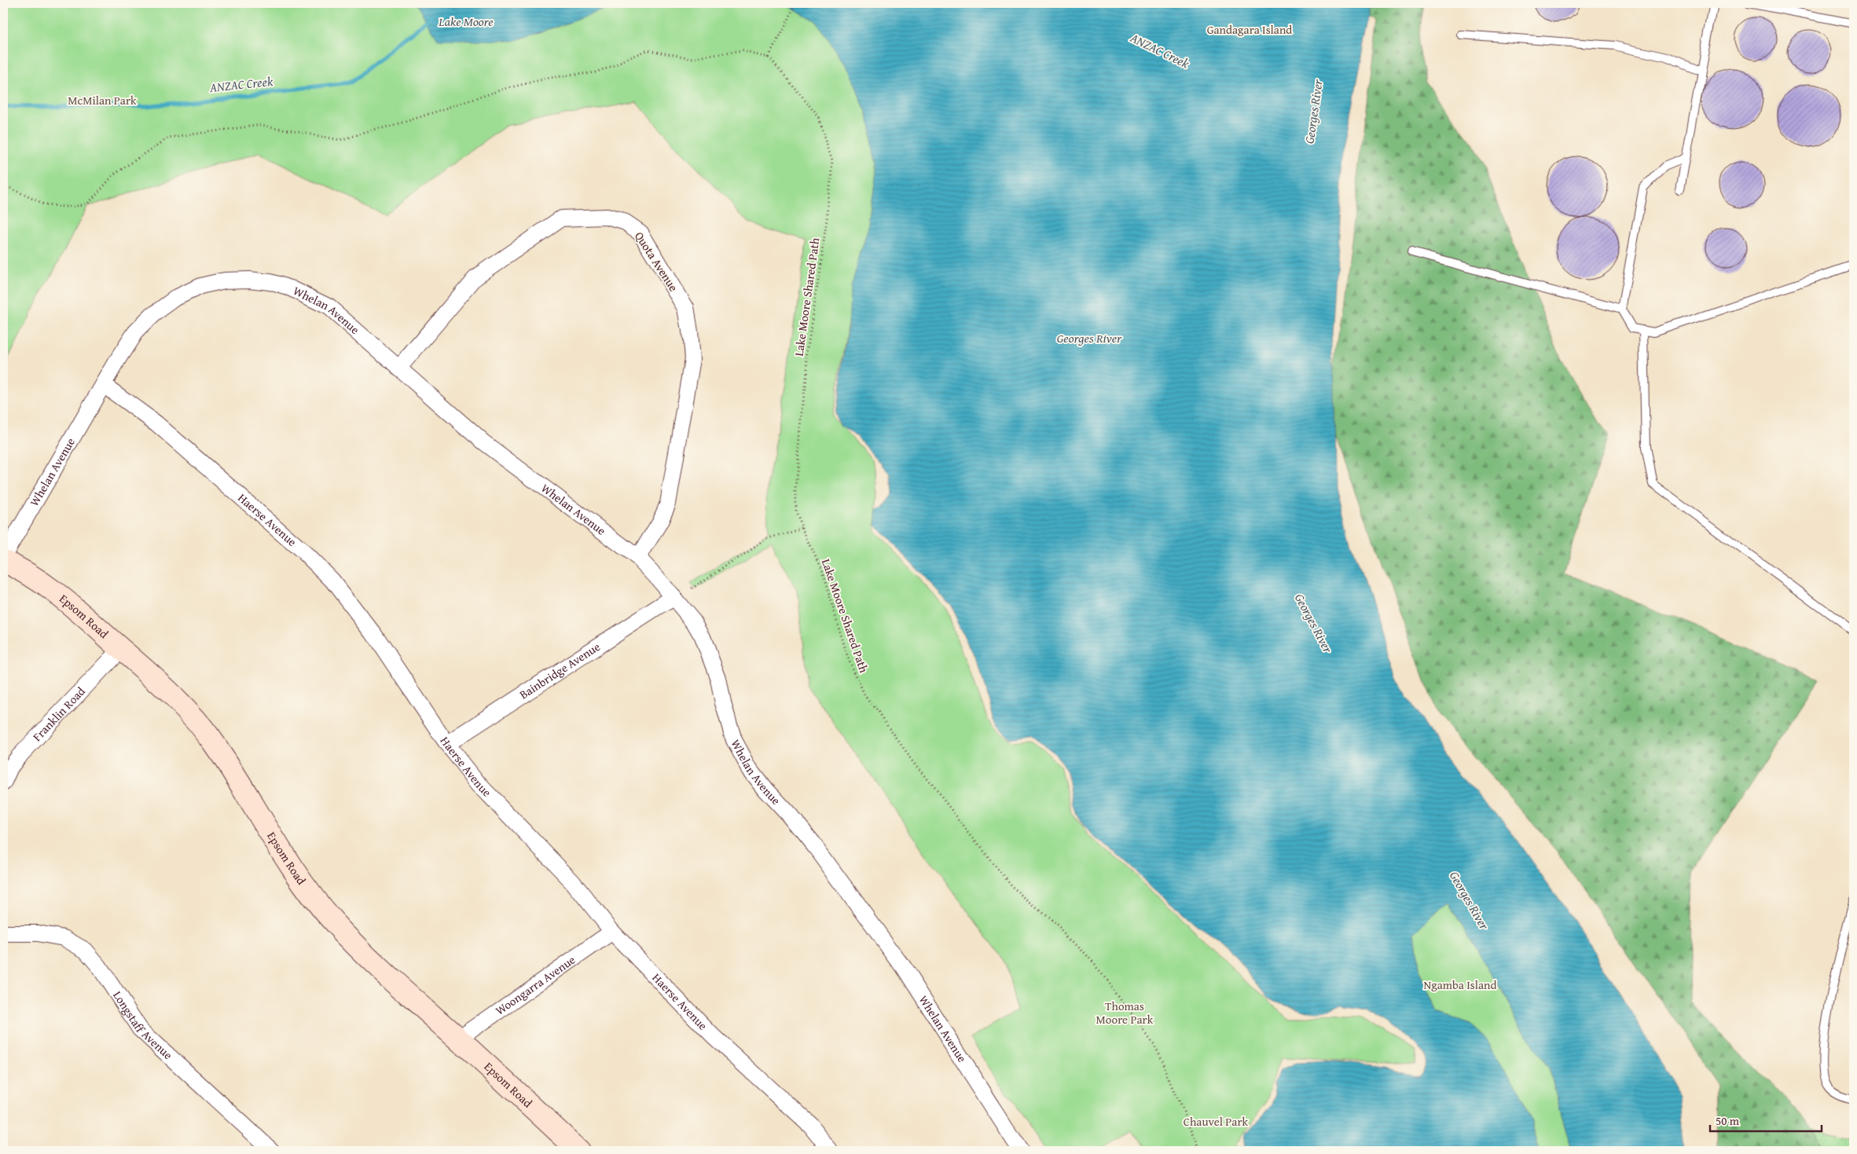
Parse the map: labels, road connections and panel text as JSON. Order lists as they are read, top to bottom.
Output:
{
  "streets": {
    "street": [
      "Quota Avenue",
      "Whelan Avenue",
      "Haerse Avenue",
      "Epsom Road",
      "Bainbridge Avenue",
      "Franklin Road",
      "Woongarra Avenue",
      "Longstaff Avenue"
    ],
    "path": ["Lake Moore Shared Path"]
  },
  "crossings": [
    ["Quota Avenue", "Whelan Avenue"],
    ["Whelan Avenue", "Haerse Avenue"],
    ["Whelan Avenue", "Bainbridge Avenue"],
    ["Haerse Avenue", "Bainbridge Avenue"],
    ["Haerse Avenue", "Woongarra Avenue"],
    ["Epsom Road", "Franklin Road"],
    ["Epsom Road", "Woongarra Avenue"]
  ],
  "water": ["Lake Moore", "ANZAC Creek", "Georges River"],
  "parks": [
    "Gandagara Island",
    "McMilan Park",
    "Ngamba Island",
    "Thomas Moore Park",
    "Chauvel Park"
  ],
  "scale_bar": "50 m"
}
